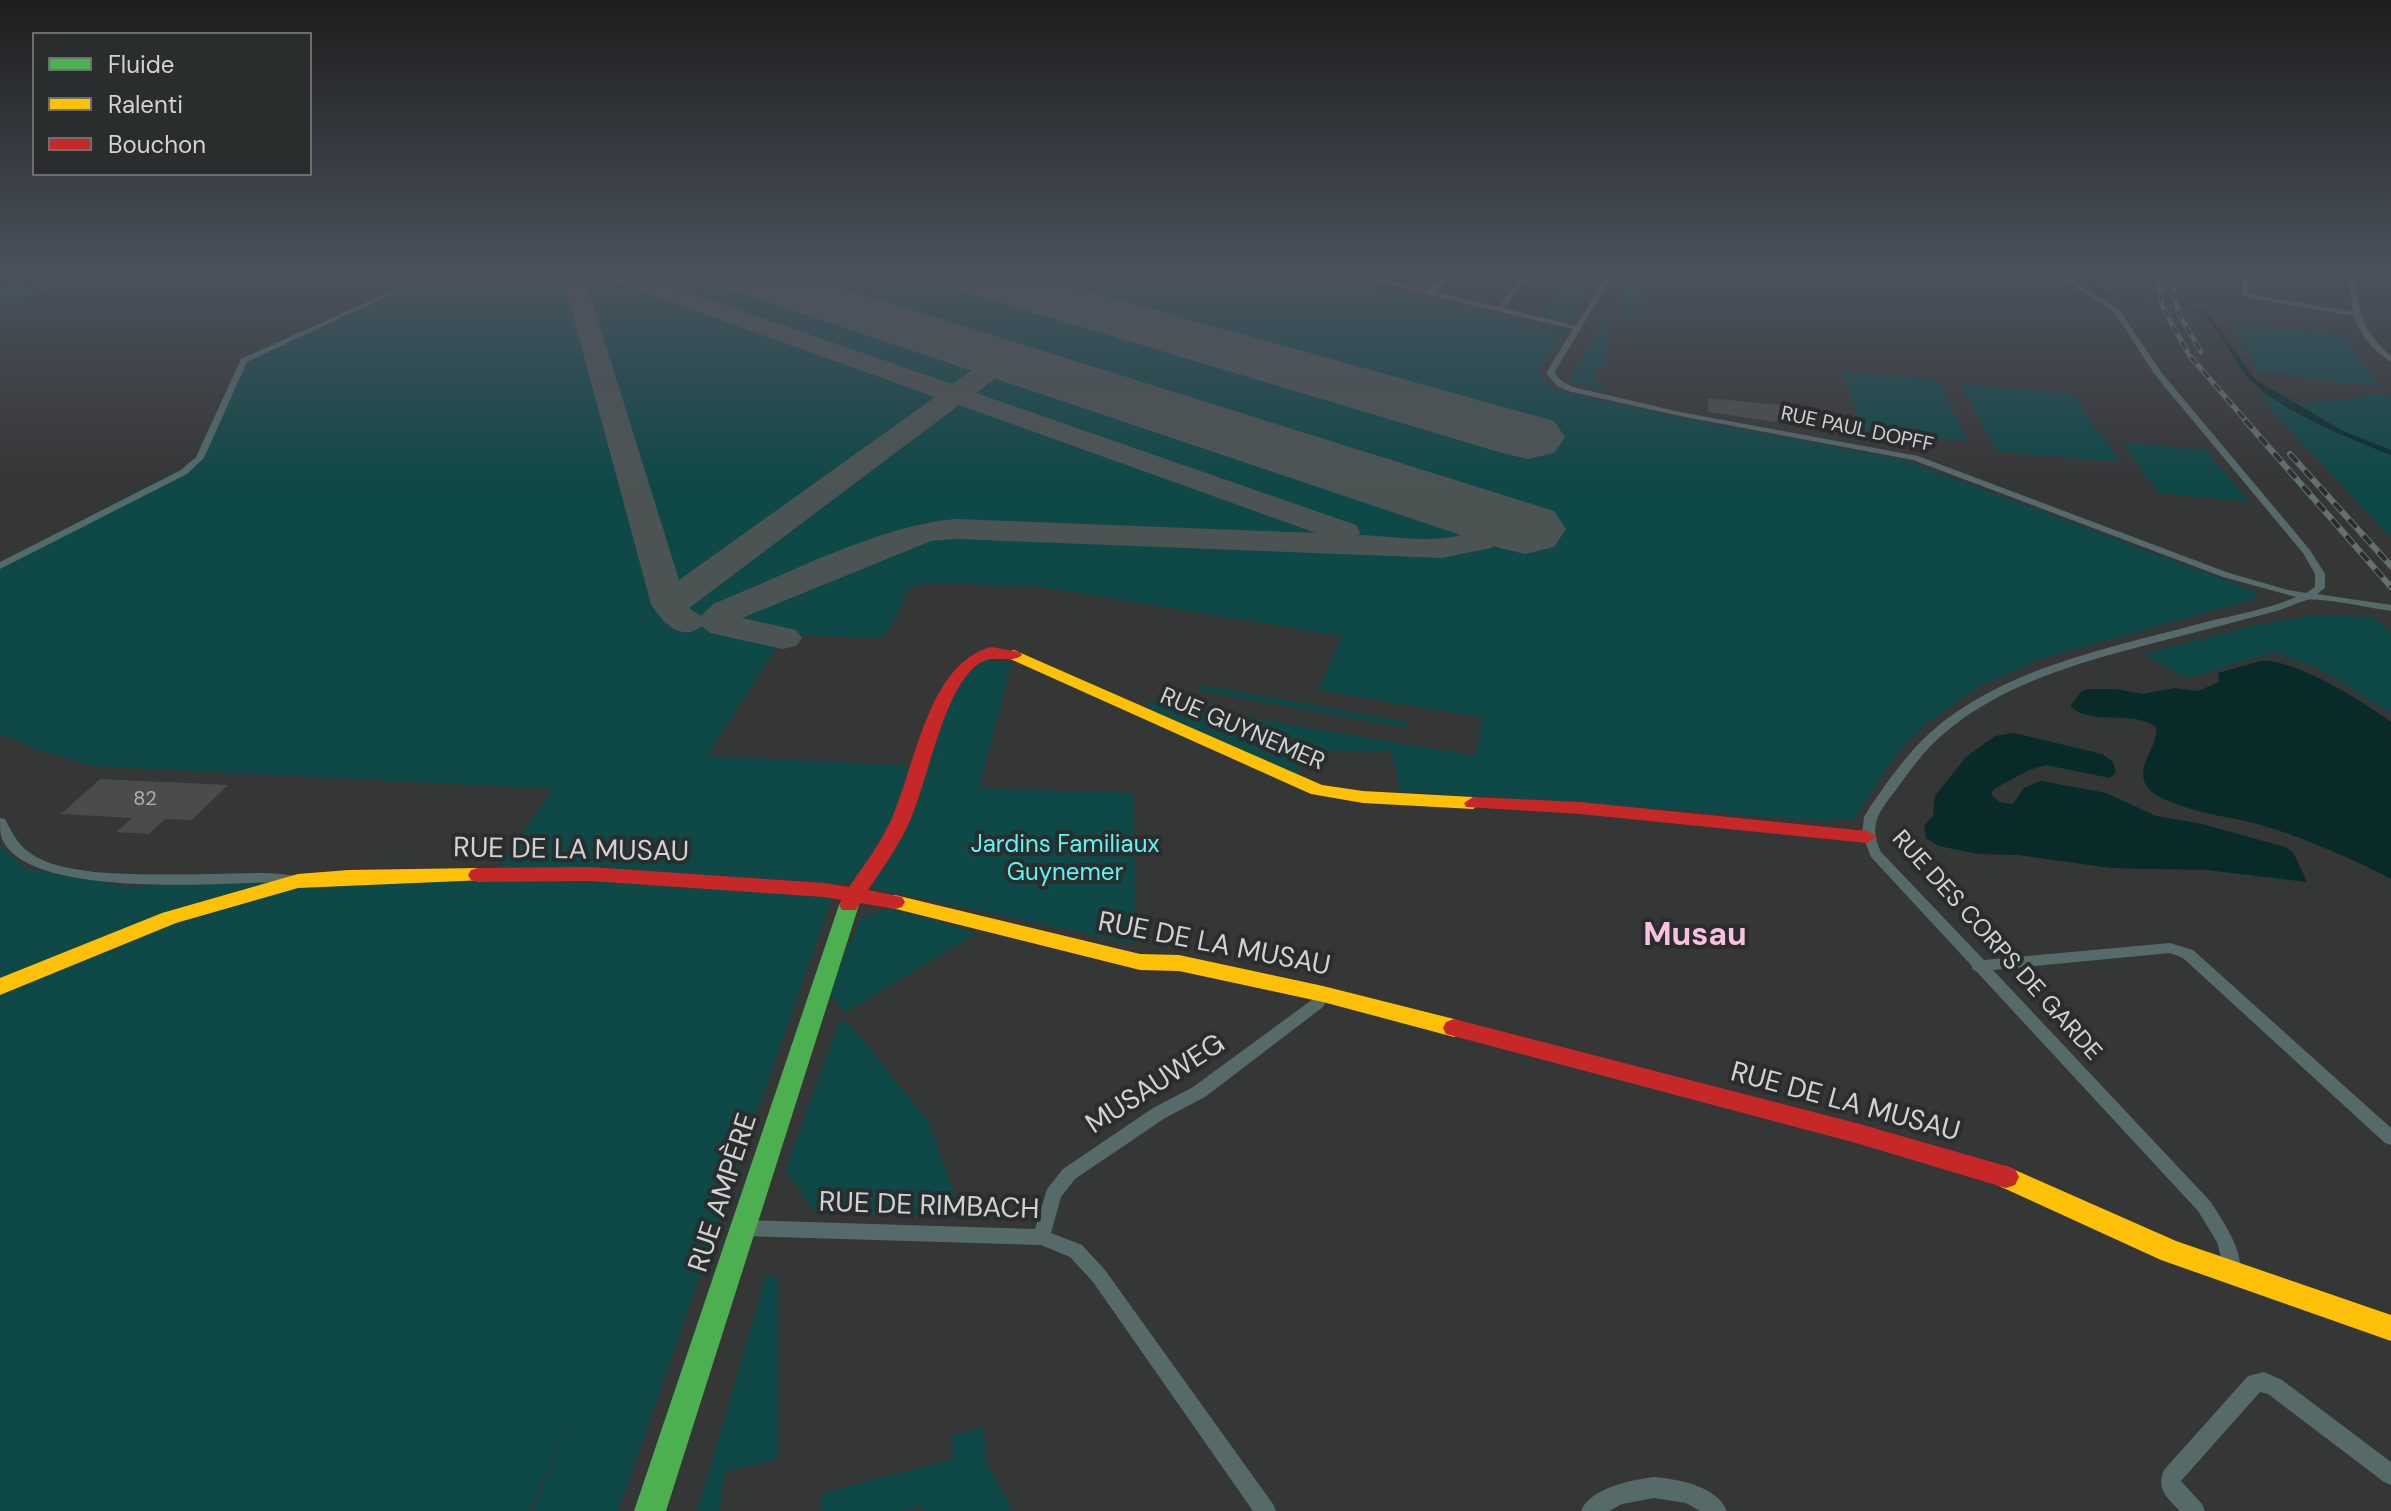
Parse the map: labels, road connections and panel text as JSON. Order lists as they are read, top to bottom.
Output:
{
  "streets": {
    "street": [
      "RUE PAUL DOPFF",
      "RUE GUYNEMER",
      "RUE DE LA MUSAU",
      "RUE DES CORPS DE GARDE",
      "MUSAUWEG",
      "RUE AMPÈRE",
      "RUE DE RIMBACH"
    ]
  },
  "crossings": [
    ["RUE PAUL DOPFF", "RUE DES CORPS DE GARDE"],
    ["RUE GUYNEMER", "RUE DE LA MUSAU"],
    ["RUE GUYNEMER", "RUE DES CORPS DE GARDE"],
    ["RUE GUYNEMER", "RUE AMPÈRE"],
    ["RUE DE LA MUSAU", "RUE DES CORPS DE GARDE"],
    ["RUE DE LA MUSAU", "MUSAUWEG"],
    ["RUE DE LA MUSAU", "RUE AMPÈRE"],
    ["MUSAUWEG", "RUE DE RIMBACH"],
    ["RUE AMPÈRE", "RUE DE RIMBACH"]
  ],
  "districts": ["Musau"],
  "parks": ["Jardins Familiaux Guynemer"],
  "house_numbers": ["82"],
  "legend": ["Fluide", "Ralenti", "Bouchon"]
}
